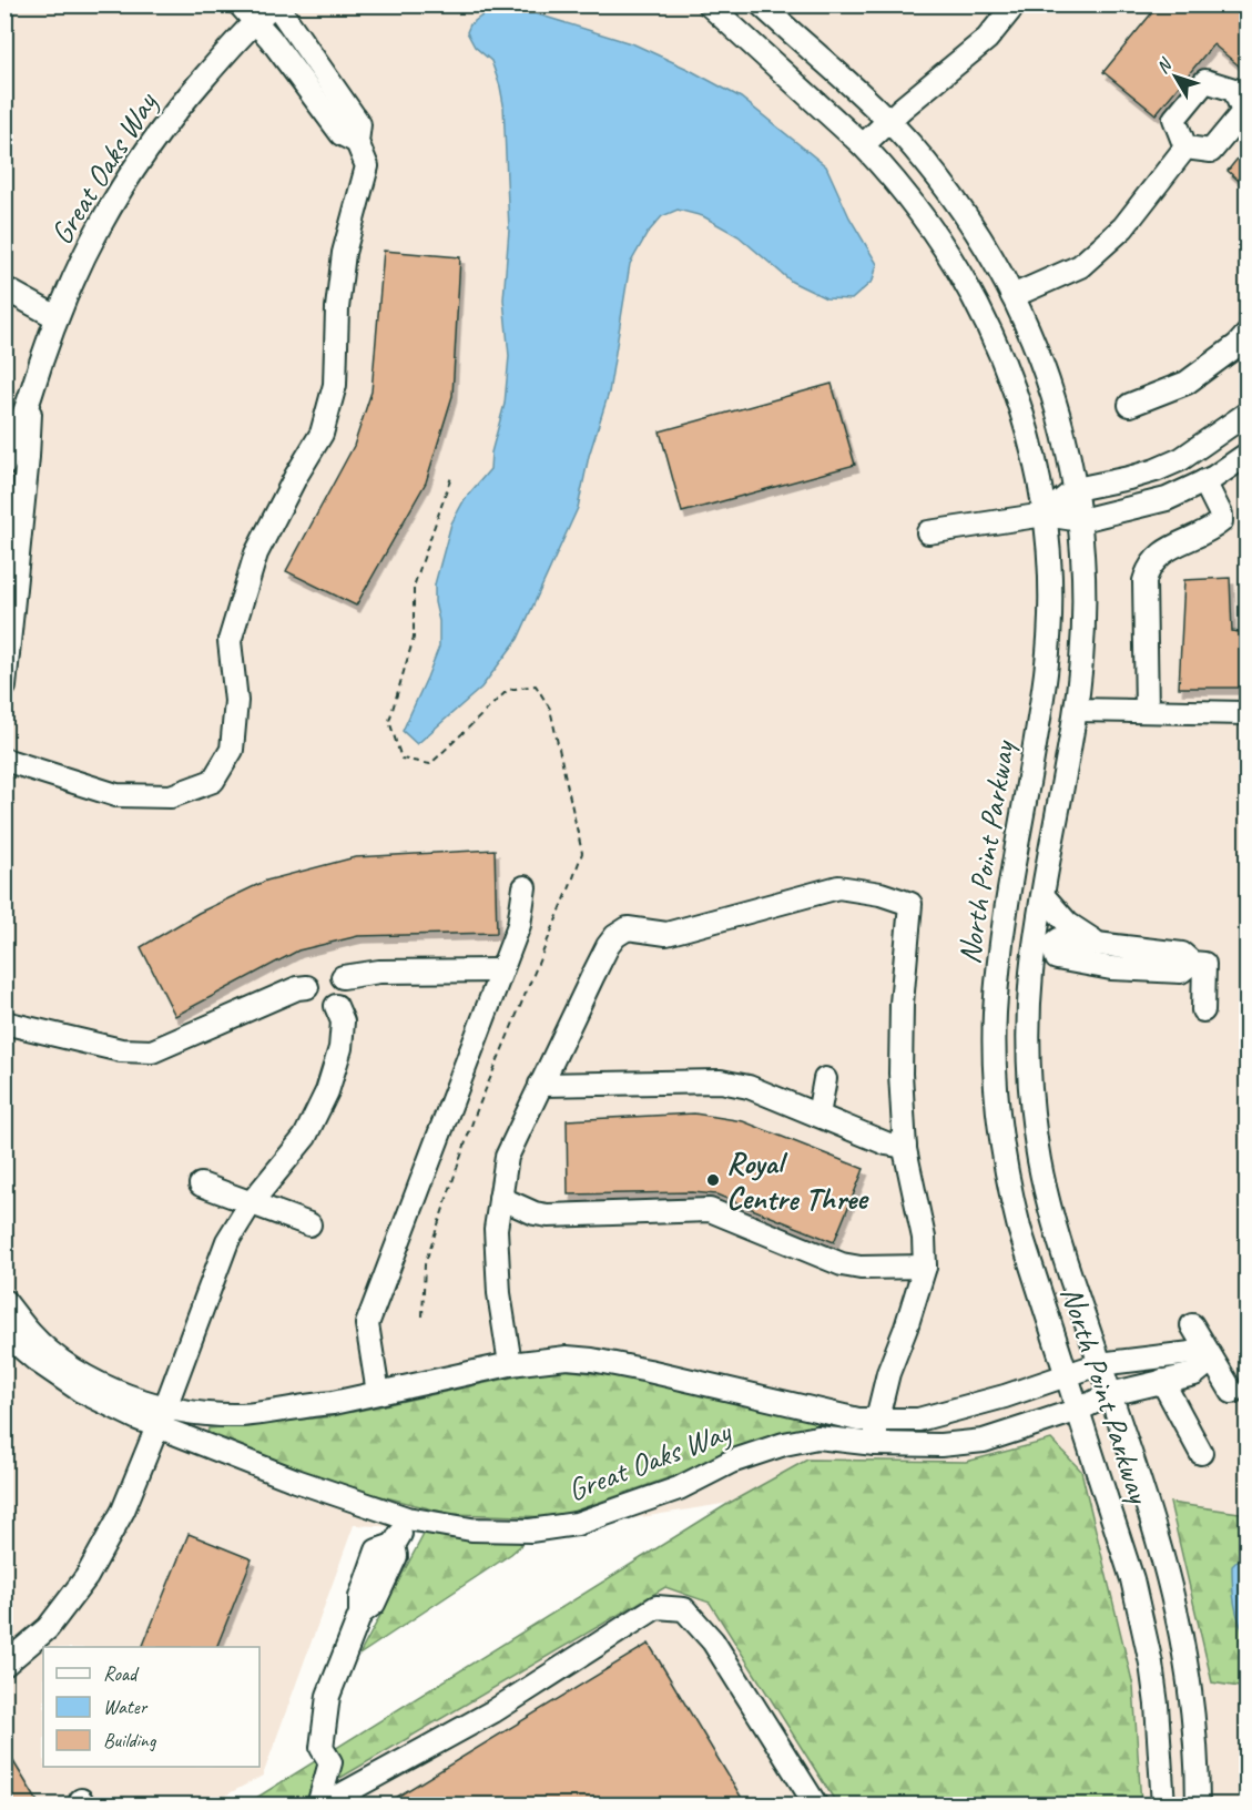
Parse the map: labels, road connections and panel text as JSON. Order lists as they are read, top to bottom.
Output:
{
  "streets": {
    "street": ["Great Oaks Way", "North Point Parkway"]
  },
  "crossings": [
    ["Great Oaks Way", "North Point Parkway"]
  ],
  "places": ["Royal Centre Three"],
  "legend": ["Road", "Water", "Building"],
  "north": "top left"
}
